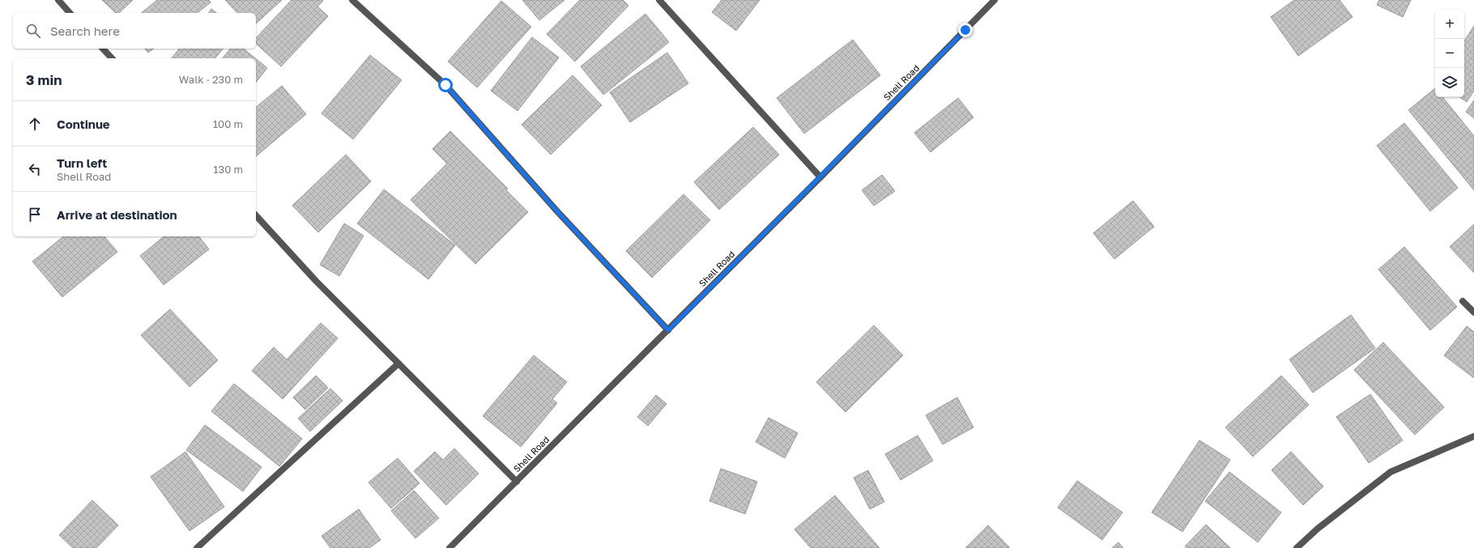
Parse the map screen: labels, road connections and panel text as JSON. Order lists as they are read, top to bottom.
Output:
{
  "streets": {
    "street": ["Shell Road"]
  },
  "page": {
    "map_buttons": ["+", "−"],
    "search": "Search here",
    "heading": ["3 min", "Walk · 230 m"],
    "list": [
      ["Continue", "100 m"],
      ["Turn left", "Shell Road", "130 m"],
      "Arrive at destination"
    ]
  }
}
